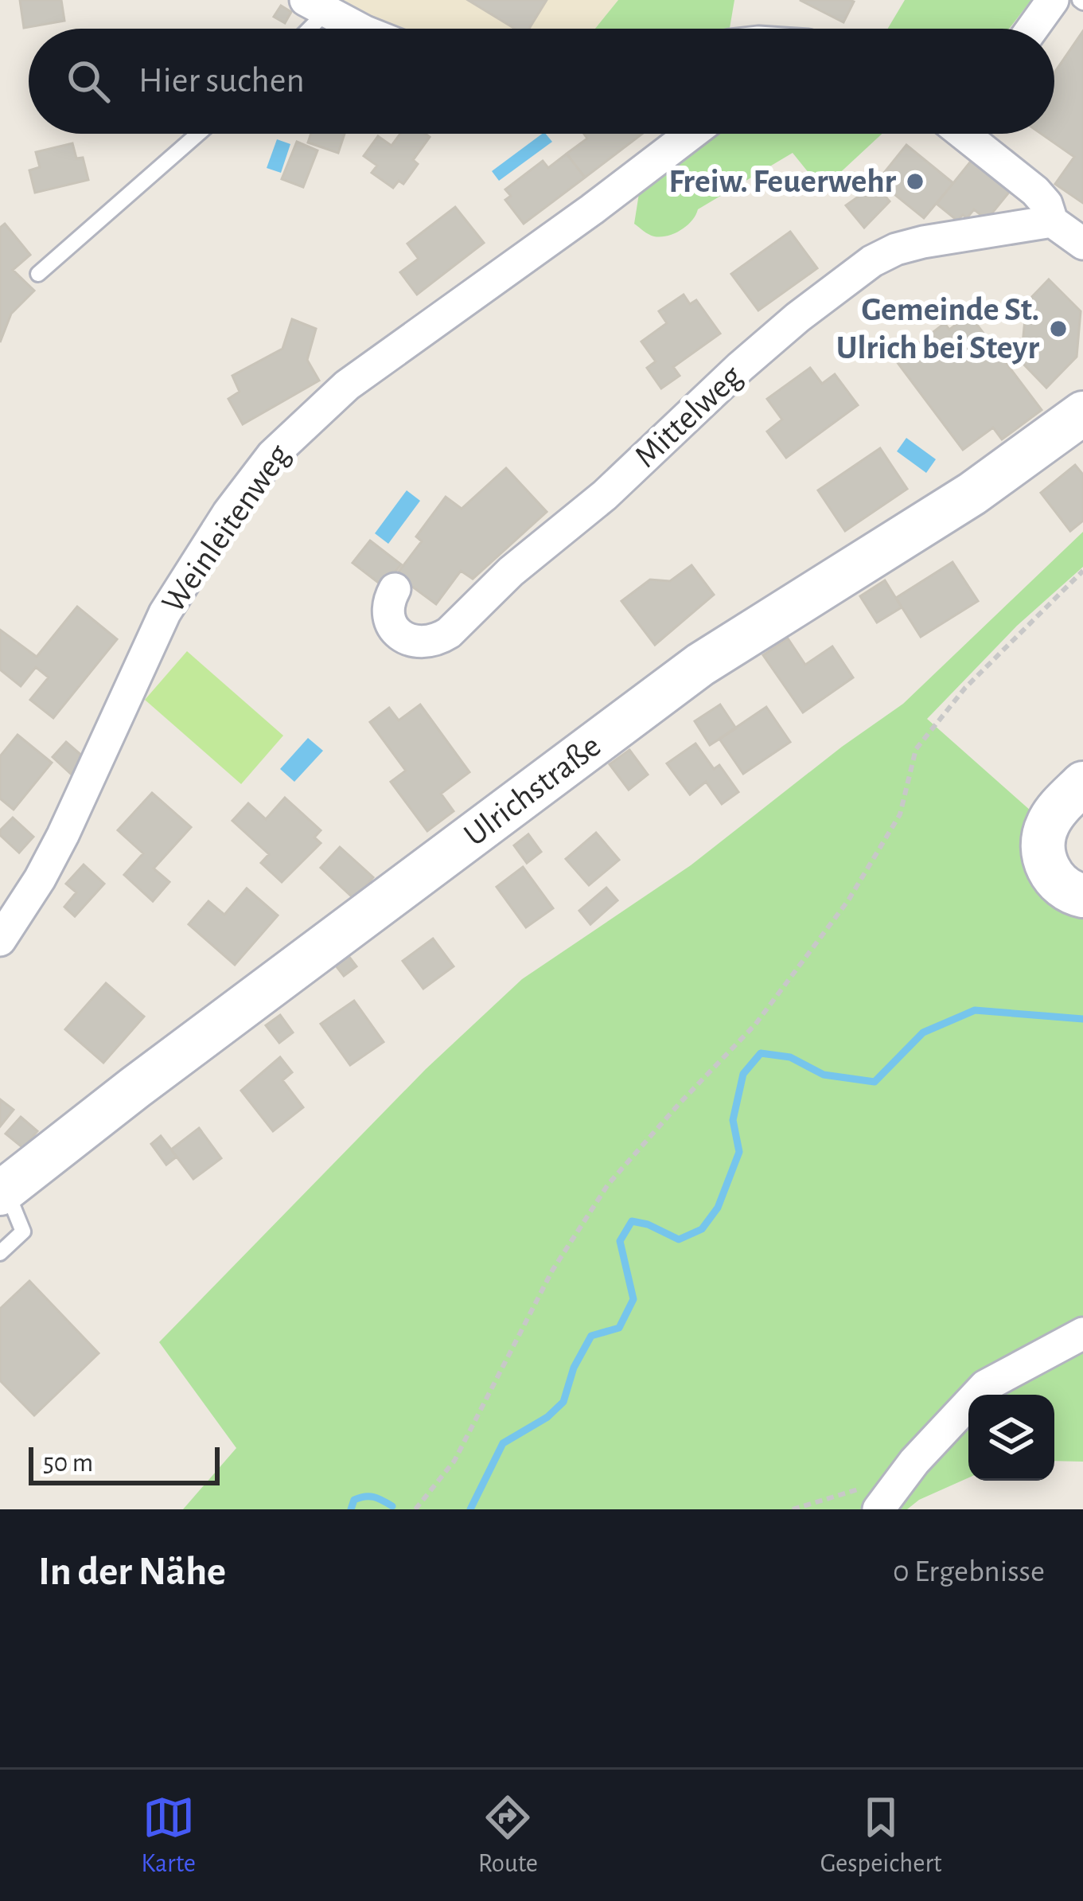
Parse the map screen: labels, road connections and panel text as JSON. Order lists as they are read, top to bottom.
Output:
{
  "streets": {
    "street": ["Mittelweg", "Weinleitenweg", "Ulrichstraße"]
  },
  "places": ["Freiw. Feuerwehr", "Gemeinde St. Ulrich bei Steyr"],
  "scale_bar": "50 m",
  "page": {
    "search": "Hier suchen",
    "scale": "50 m",
    "heading": ["In der Nähe", "0 Ergebnisse"],
    "nav": ["Karte", "Route", "Gespeichert"]
  }
}
